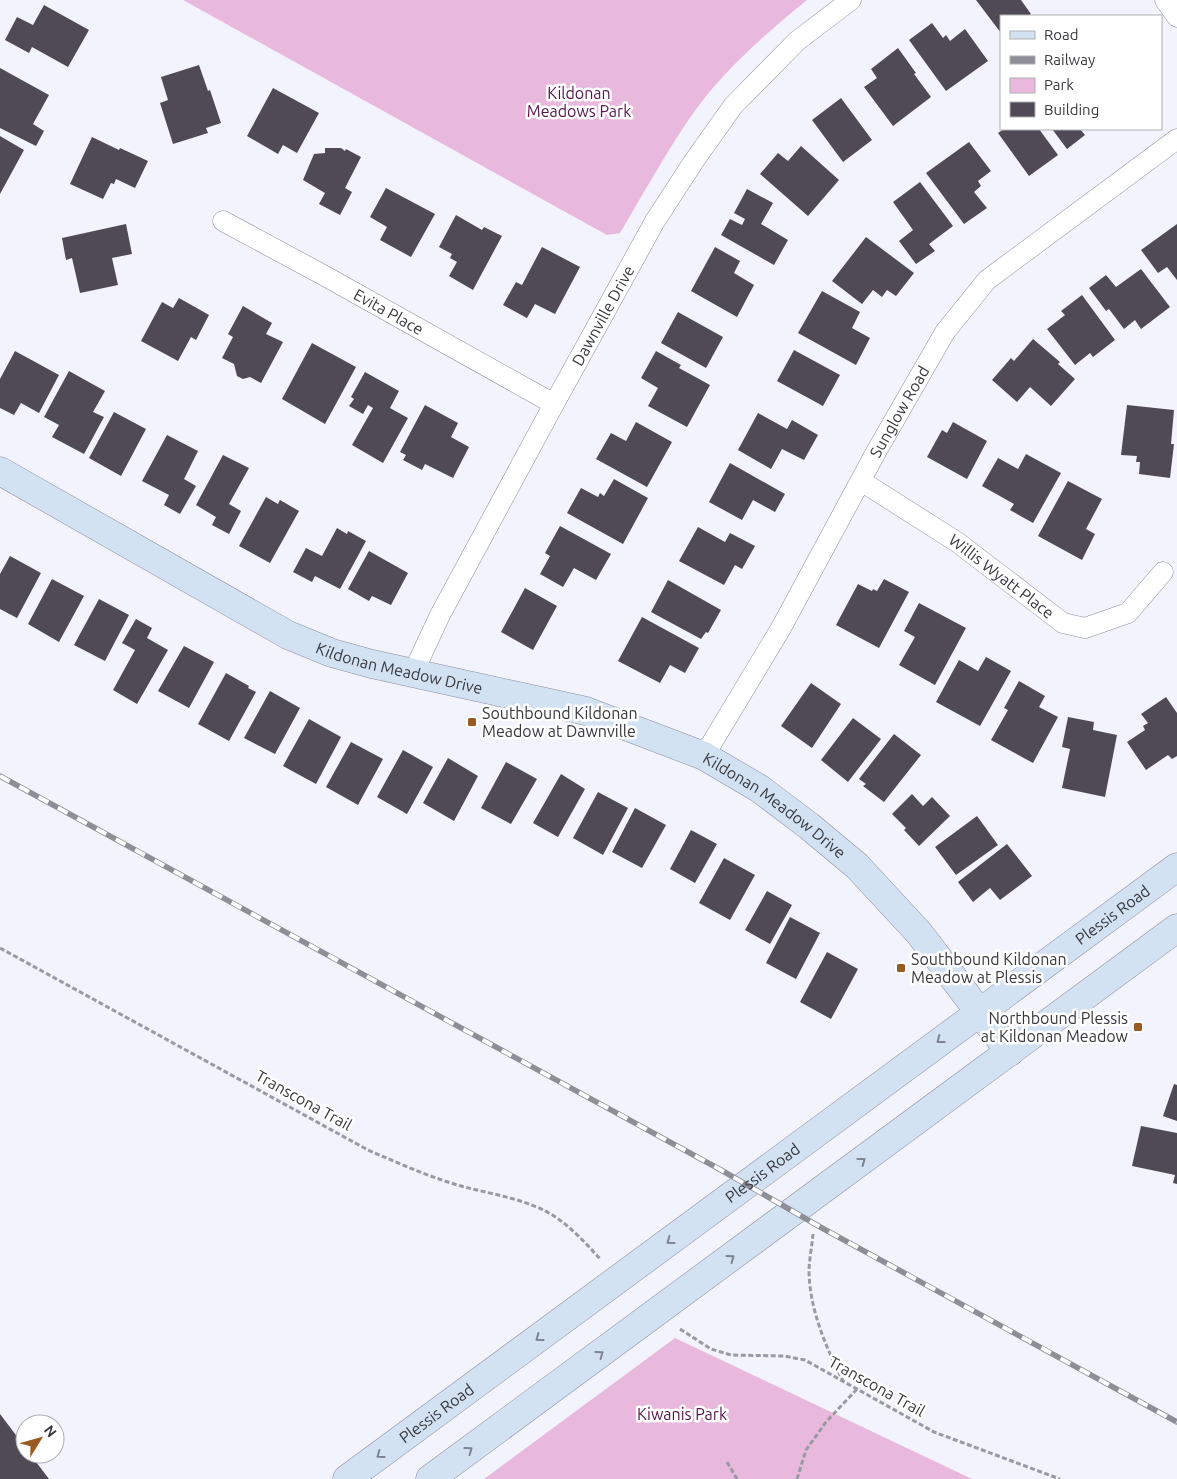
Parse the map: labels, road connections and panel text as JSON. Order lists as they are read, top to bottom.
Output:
{
  "streets": {
    "main road": ["Kildonan Meadow Drive", "Plessis Road"],
    "street": [
      "Evita Place",
      "Dawnville Drive",
      "Sunglow Road",
      "Willis Wyatt Place"
    ],
    "path": ["Transcona Trail"]
  },
  "crossings": [
    ["Evita Place", "Dawnville Drive"],
    ["Dawnville Drive", "Kildonan Meadow Drive"],
    ["Sunglow Road", "Willis Wyatt Place"],
    ["Sunglow Road", "Kildonan Meadow Drive"],
    ["Kildonan Meadow Drive", "Plessis Road"]
  ],
  "parks": ["Kildonan Meadows Park", "Kiwanis Park"],
  "places": {
    "transit": ["Southbound Kildonan Meadow at Dawnville", "Southbound Kildonan Meadow at Plessis", "Northbound Plessis at Kildonan Meadow"]
  },
  "legend": [
    "Road",
    "Railway",
    "Park",
    "Building"
  ],
  "north": "top right"
}
